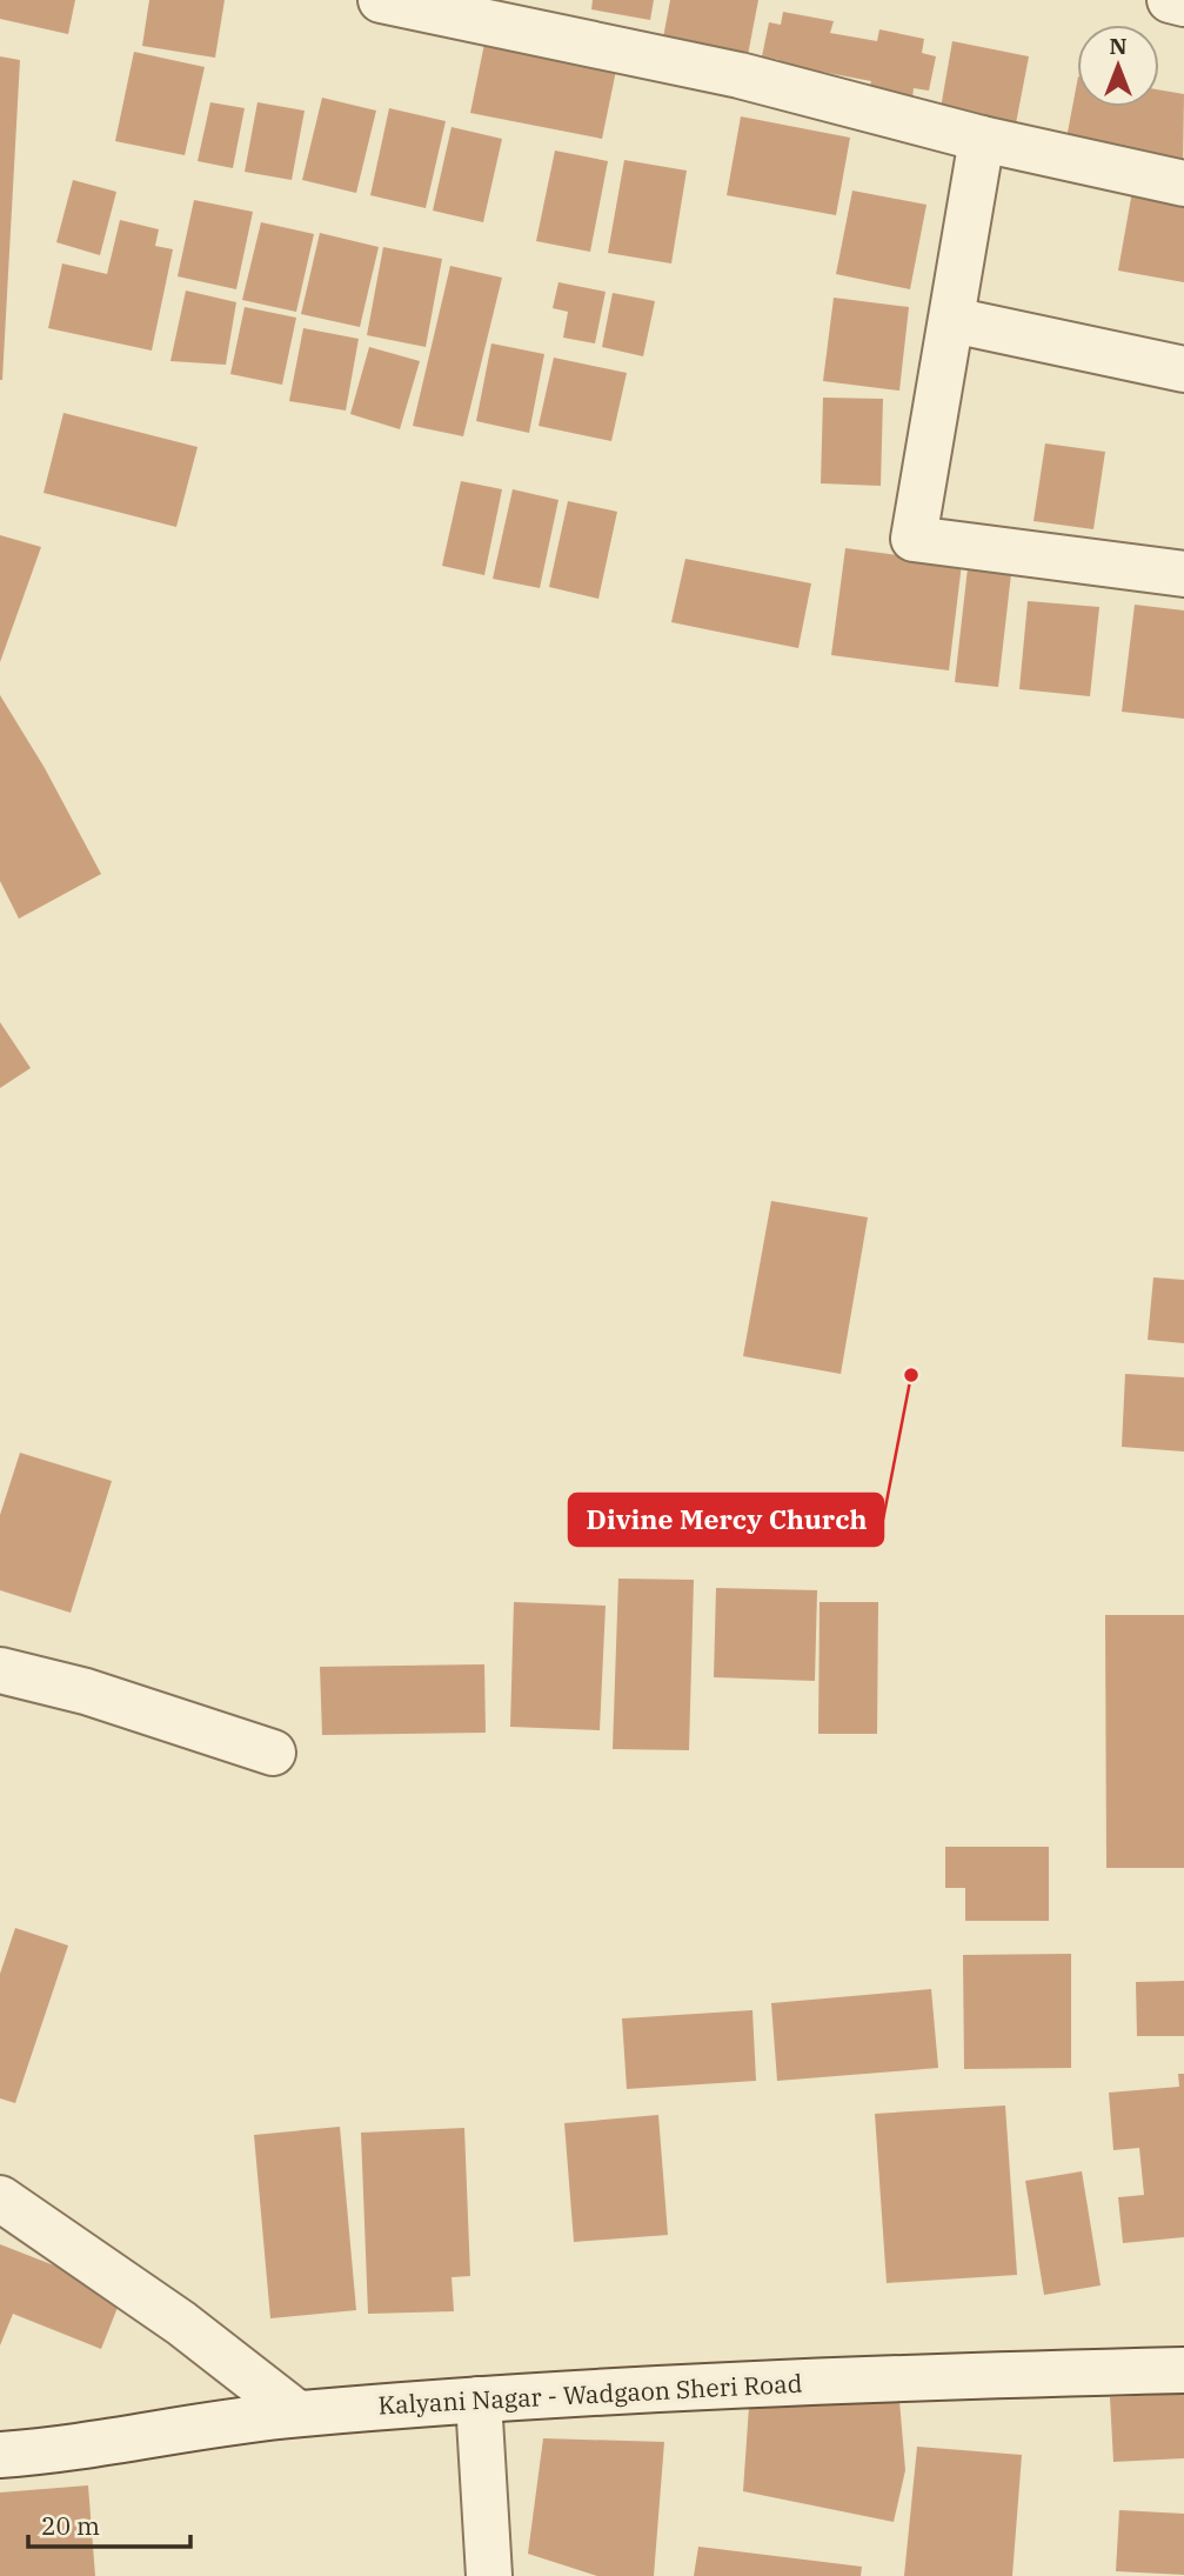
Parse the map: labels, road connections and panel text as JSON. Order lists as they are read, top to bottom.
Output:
{
  "streets": {
    "street": ["Kalyani Nagar - Wadgaon Sheri Road"]
  },
  "places": ["Divine Mercy Church"],
  "scale_bar": "20 m",
  "north": "top"
}
